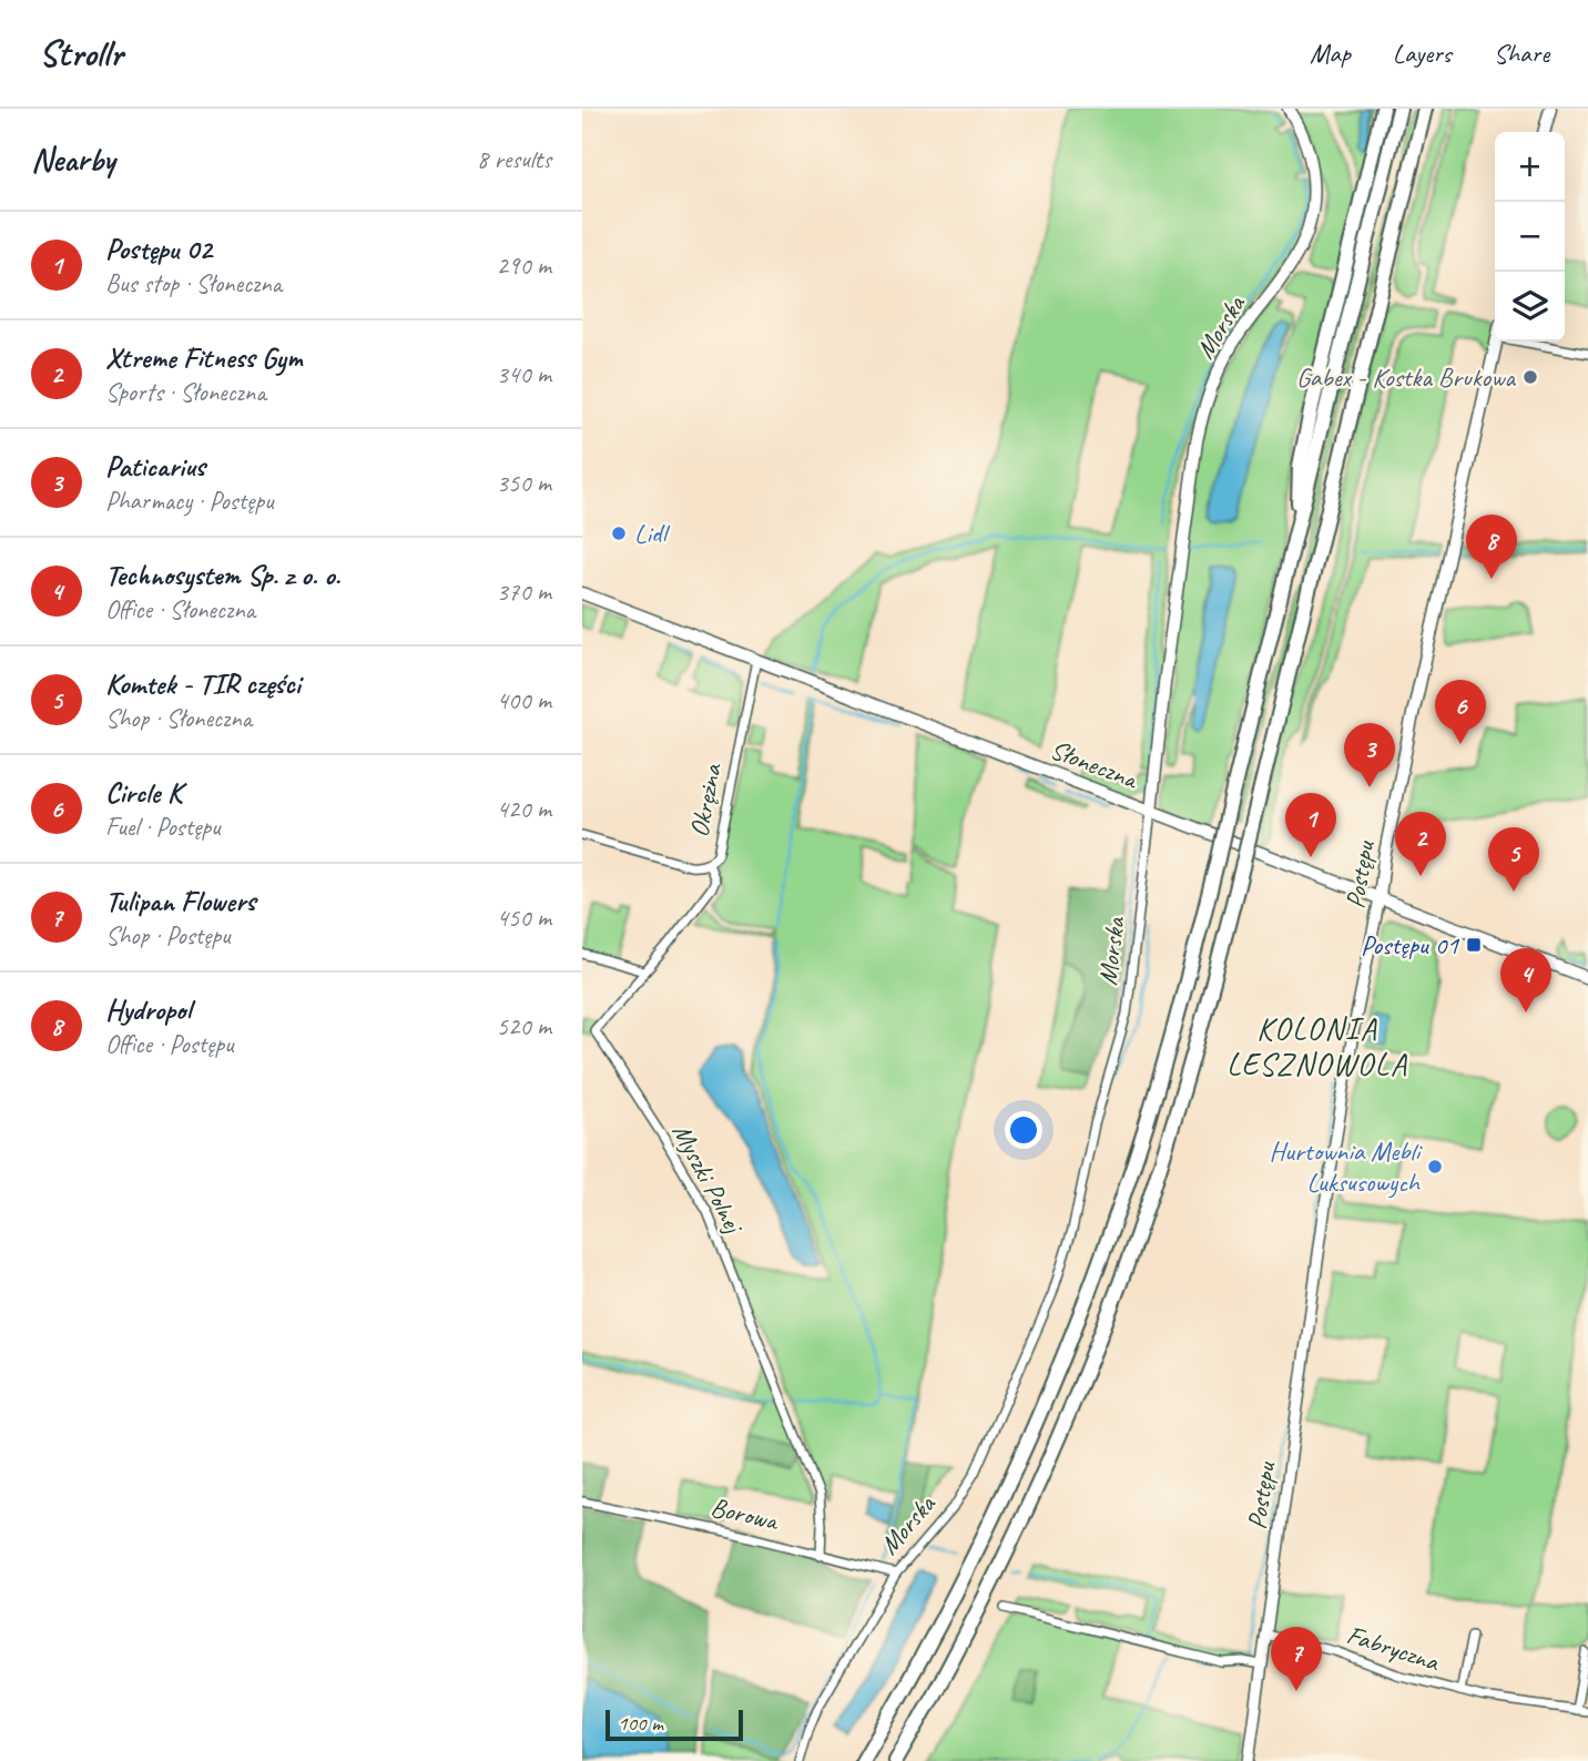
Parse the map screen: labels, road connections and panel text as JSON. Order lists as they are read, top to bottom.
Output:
{
  "streets": {
    "main road": ["Morska", "Słoneczna", "Postępu"],
    "street": [
      "Okrężna",
      "Myszki Polnej",
      "Borowa",
      "Fabryczna"
    ]
  },
  "crossings": [
    ["Morska", "Słoneczna"],
    ["Morska", "Borowa"],
    ["Słoneczna", "Okrężna"],
    ["Słoneczna", "Postępu"],
    ["Okrężna", "Myszki Polnej"],
    ["Postępu", "Fabryczna"],
    ["Myszki Polnej", "Borowa"]
  ],
  "districts": ["KOLONIA LESZNOWOLA"],
  "places": {
    "other": ["Gabex - Kostka Brukowa", "Lidl", "Hurtownia Mebli Luksusowych"],
    "transit": ["Postępu 01"]
  },
  "scale_bar": "100 m",
  "page": {
    "header": "Strollr",
    "nav": ["Map", "Layers", "Share"],
    "heading": ["Nearby", "8 results"],
    "map_buttons": ["+", "−"],
    "list": [
      {
        "mark": "1",
        "name": "Postępu 02",
        "note": "Bus stop · Słoneczna",
        "value": "290 m"
      },
      {
        "mark": "2",
        "name": "Xtreme Fitness Gym",
        "note": "Sports · Słoneczna",
        "value": "340 m"
      },
      {
        "mark": "3",
        "name": "Paticarius",
        "note": "Pharmacy · Postępu",
        "value": "350 m"
      },
      {
        "mark": "4",
        "name": "Technosystem Sp. z o. o.",
        "note": "Office · Słoneczna",
        "value": "370 m"
      },
      {
        "mark": "5",
        "name": "Komtek - TIR części",
        "note": "Shop · Słoneczna",
        "value": "400 m"
      },
      {
        "mark": "6",
        "name": "Circle K",
        "note": "Fuel · Postępu",
        "value": "420 m"
      },
      {
        "mark": "7",
        "name": "Tulipan Flowers",
        "note": "Shop · Postępu",
        "value": "450 m"
      },
      {
        "mark": "8",
        "name": "Hydropol",
        "note": "Office · Postępu",
        "value": "520 m"
      }
    ],
    "pins": [
      "8",
      "6",
      "3",
      "1",
      "2",
      "5",
      "4",
      "7"
    ],
    "scale": "100 m"
  }
}
